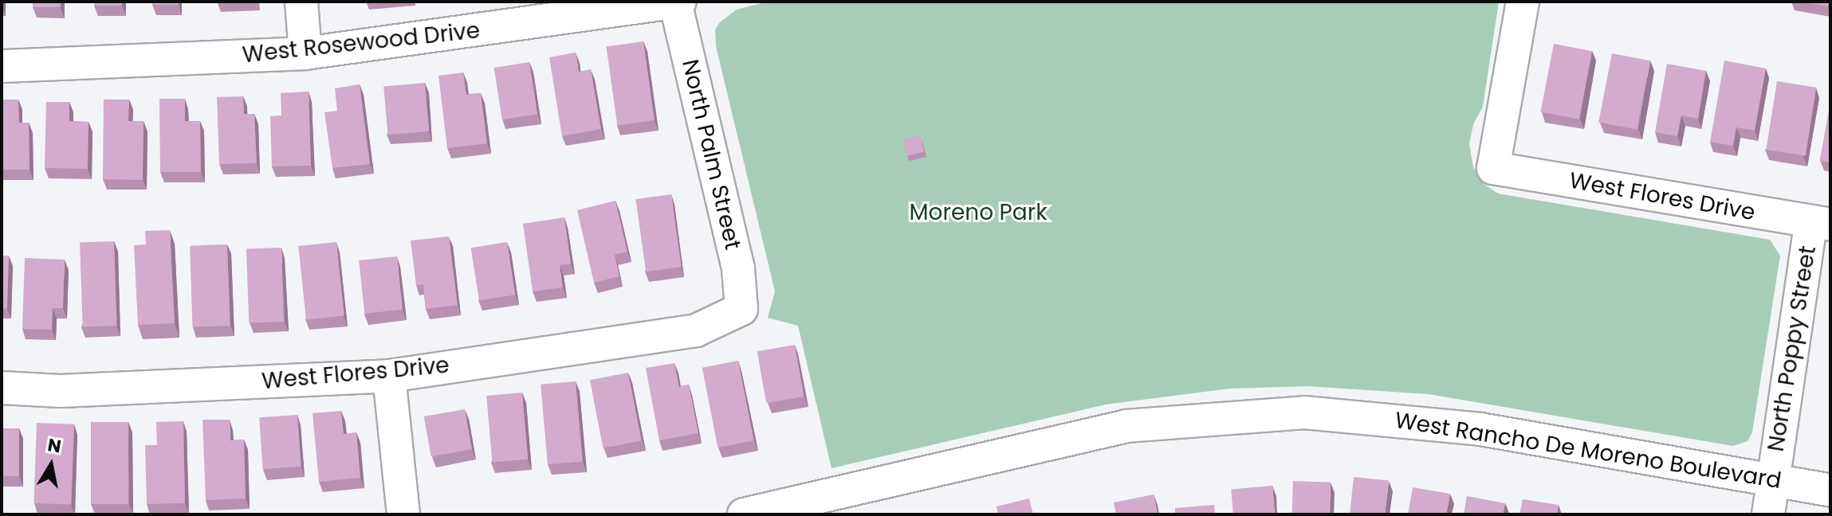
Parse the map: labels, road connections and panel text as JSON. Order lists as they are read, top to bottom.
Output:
{
  "streets": {
    "street": [
      "West Rosewood Drive",
      "North Palm Street",
      "West Flores Drive",
      "North Poppy Street",
      "West Rancho De Moreno Boulevard"
    ]
  },
  "crossings": [
    ["West Rosewood Drive", "North Palm Street"],
    ["North Palm Street", "West Flores Drive"],
    ["West Flores Drive", "North Poppy Street"],
    ["North Poppy Street", "West Rancho De Moreno Boulevard"]
  ],
  "parks": ["Moreno Park"],
  "north": "top"
}
